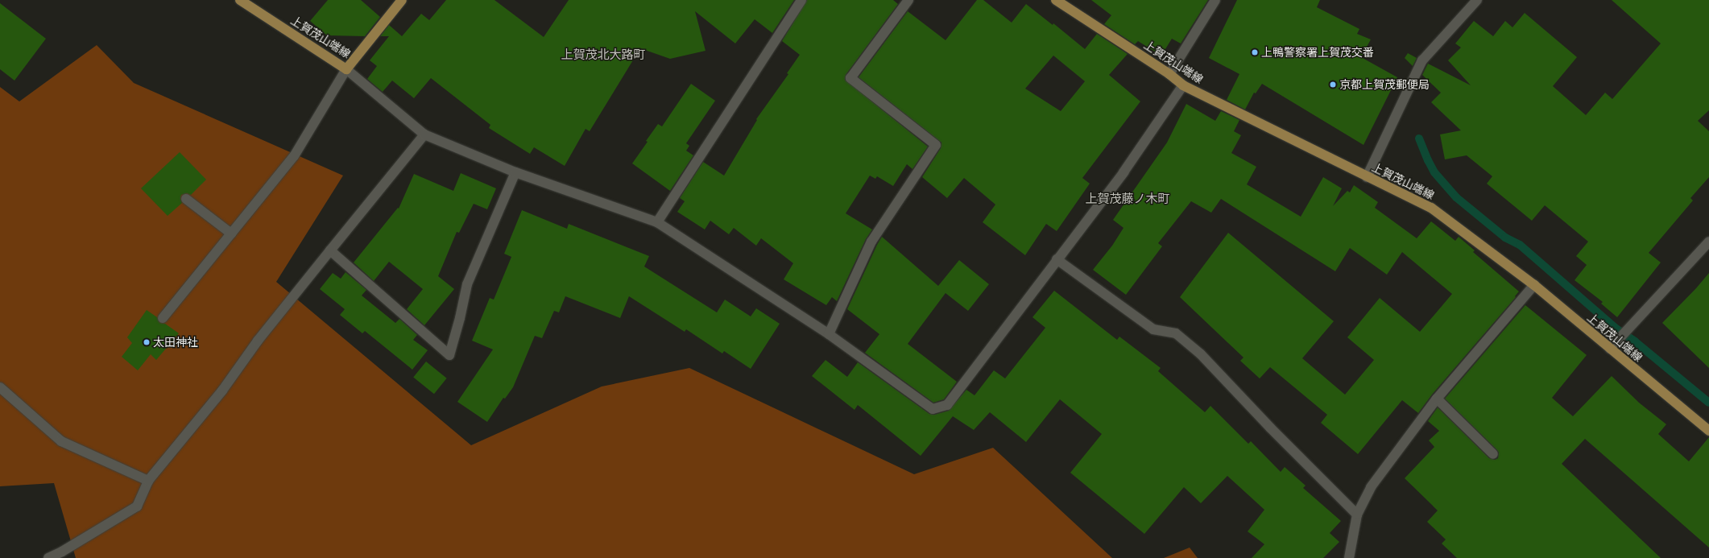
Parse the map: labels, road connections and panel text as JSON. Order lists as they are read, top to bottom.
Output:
{
  "streets": {
    "main road": ["上賀茂山端線"]
  },
  "districts": ["上賀茂北大路町", "上賀茂藤ノ木町"],
  "places": ["上鴨警察署上賀茂交番", "京都上賀茂郵便局", "太田神社"]
}
